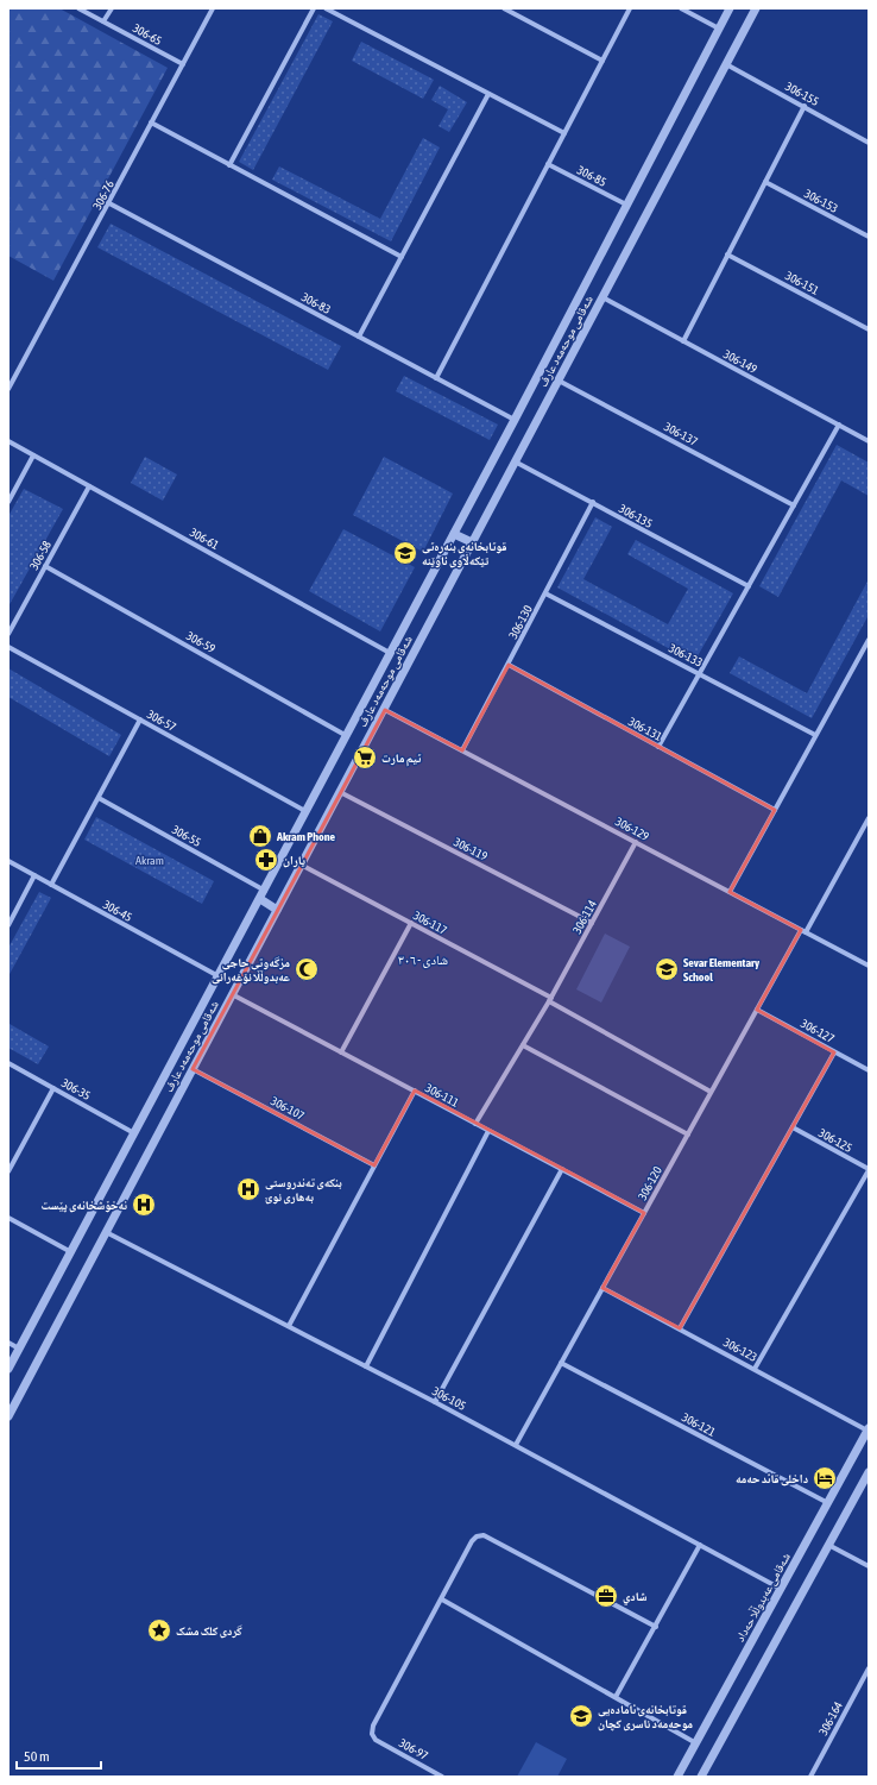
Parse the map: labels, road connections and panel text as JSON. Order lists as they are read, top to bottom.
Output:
{
  "streets": {
    "street": [
      "306-65",
      "306-155",
      "306-85",
      "306-76",
      "306-153",
      "306-151",
      "306-83",
      "شەقامی موحەمەد عارف",
      "306-149",
      "306-137",
      "306-135",
      "306-61",
      "306-58",
      "306-130",
      "306-59",
      "306-133",
      "306-57",
      "306-131",
      "306-129",
      "306-55",
      "306-119",
      "306-45",
      "306-114",
      "306-117",
      "306-127",
      "306-35",
      "306-111",
      "306-107",
      "306-125",
      "306-120",
      "306-123",
      "306-105",
      "306-121",
      "شەقامی عەبدوڵڵا حەداد",
      "306-164",
      "306-97"
    ]
  },
  "crossings": [
    ["306-65", "306-76"],
    ["306-155", "شەقامی موحەمەد عارف"],
    ["306-85", "شەقامی موحەمەد عارف"],
    ["306-76", "306-83"],
    ["306-83", "شەقامی موحەمەد عارف"],
    ["شەقامی موحەمەد عارف", "306-149"],
    ["شەقامی موحەمەد عارف", "306-137"],
    ["شەقامی موحەمەد عارف", "306-135"],
    ["شەقامی موحەمەد عارف", "306-61"],
    ["شەقامی موحەمەد عارف", "306-59"],
    ["شەقامی موحەمەد عارف", "306-57"],
    ["شەقامی موحەمەد عارف", "306-129"],
    ["شەقامی موحەمەد عارف", "306-55"],
    ["شەقامی موحەمەد عارف", "306-119"],
    ["شەقامی موحەمەد عارف", "306-45"],
    ["شەقامی موحەمەد عارف", "306-117"],
    ["شەقامی موحەمەد عارف", "306-35"],
    ["شەقامی موحەمەد عارف", "306-111"],
    ["شەقامی موحەمەد عارف", "306-107"],
    ["شەقامی موحەمەد عارف", "306-105"],
    ["306-135", "306-130"],
    ["306-61", "306-58"],
    ["306-58", "306-59"],
    ["306-130", "306-133"],
    ["306-130", "306-131"],
    ["306-130", "306-129"],
    ["306-129", "306-114"],
    ["306-129", "306-120"],
    ["306-119", "306-114"],
    ["306-114", "306-117"],
    ["306-114", "306-111"],
    ["306-117", "306-120"],
    ["306-127", "306-120"],
    ["306-111", "306-120"],
    ["306-120", "306-123"],
    ["306-120", "306-105"],
    ["306-120", "306-121"],
    ["306-123", "شەقامی عەبدوڵڵا حەداد"],
    ["306-105", "شەقامی عەبدوڵڵا حەداد"],
    ["306-121", "شەقامی عەبدوڵڵا حەداد"]
  ],
  "districts": ["شادی - ٣٠٦"],
  "parks": ["Akram"],
  "places": {
    "school or university": ["قوتابخانەی بنەڕەتی تێکەڵاوی ئاوێنە", "Sevar Elementary School", "قوتابخانەی ئامادەیی موحەمەد ناسری کچان"],
    "supermarket": ["تيم مارت"],
    "shop": ["Akram Phone"],
    "pharmacy": ["یاران"],
    "mosque": ["مزگەوتی حاجی عەبدوڵڵا نۆغەرانی"],
    "hospital": ["بنکەی تەندروستی بەهاری نوێ", "نەخۆشخانەی پێست"],
    "hotel": ["داخلی قائد حەمە"],
    "office": ["شادي"],
    "place": ["گردی کلک مشک"]
  },
  "scale_bar": "50 m"
}
